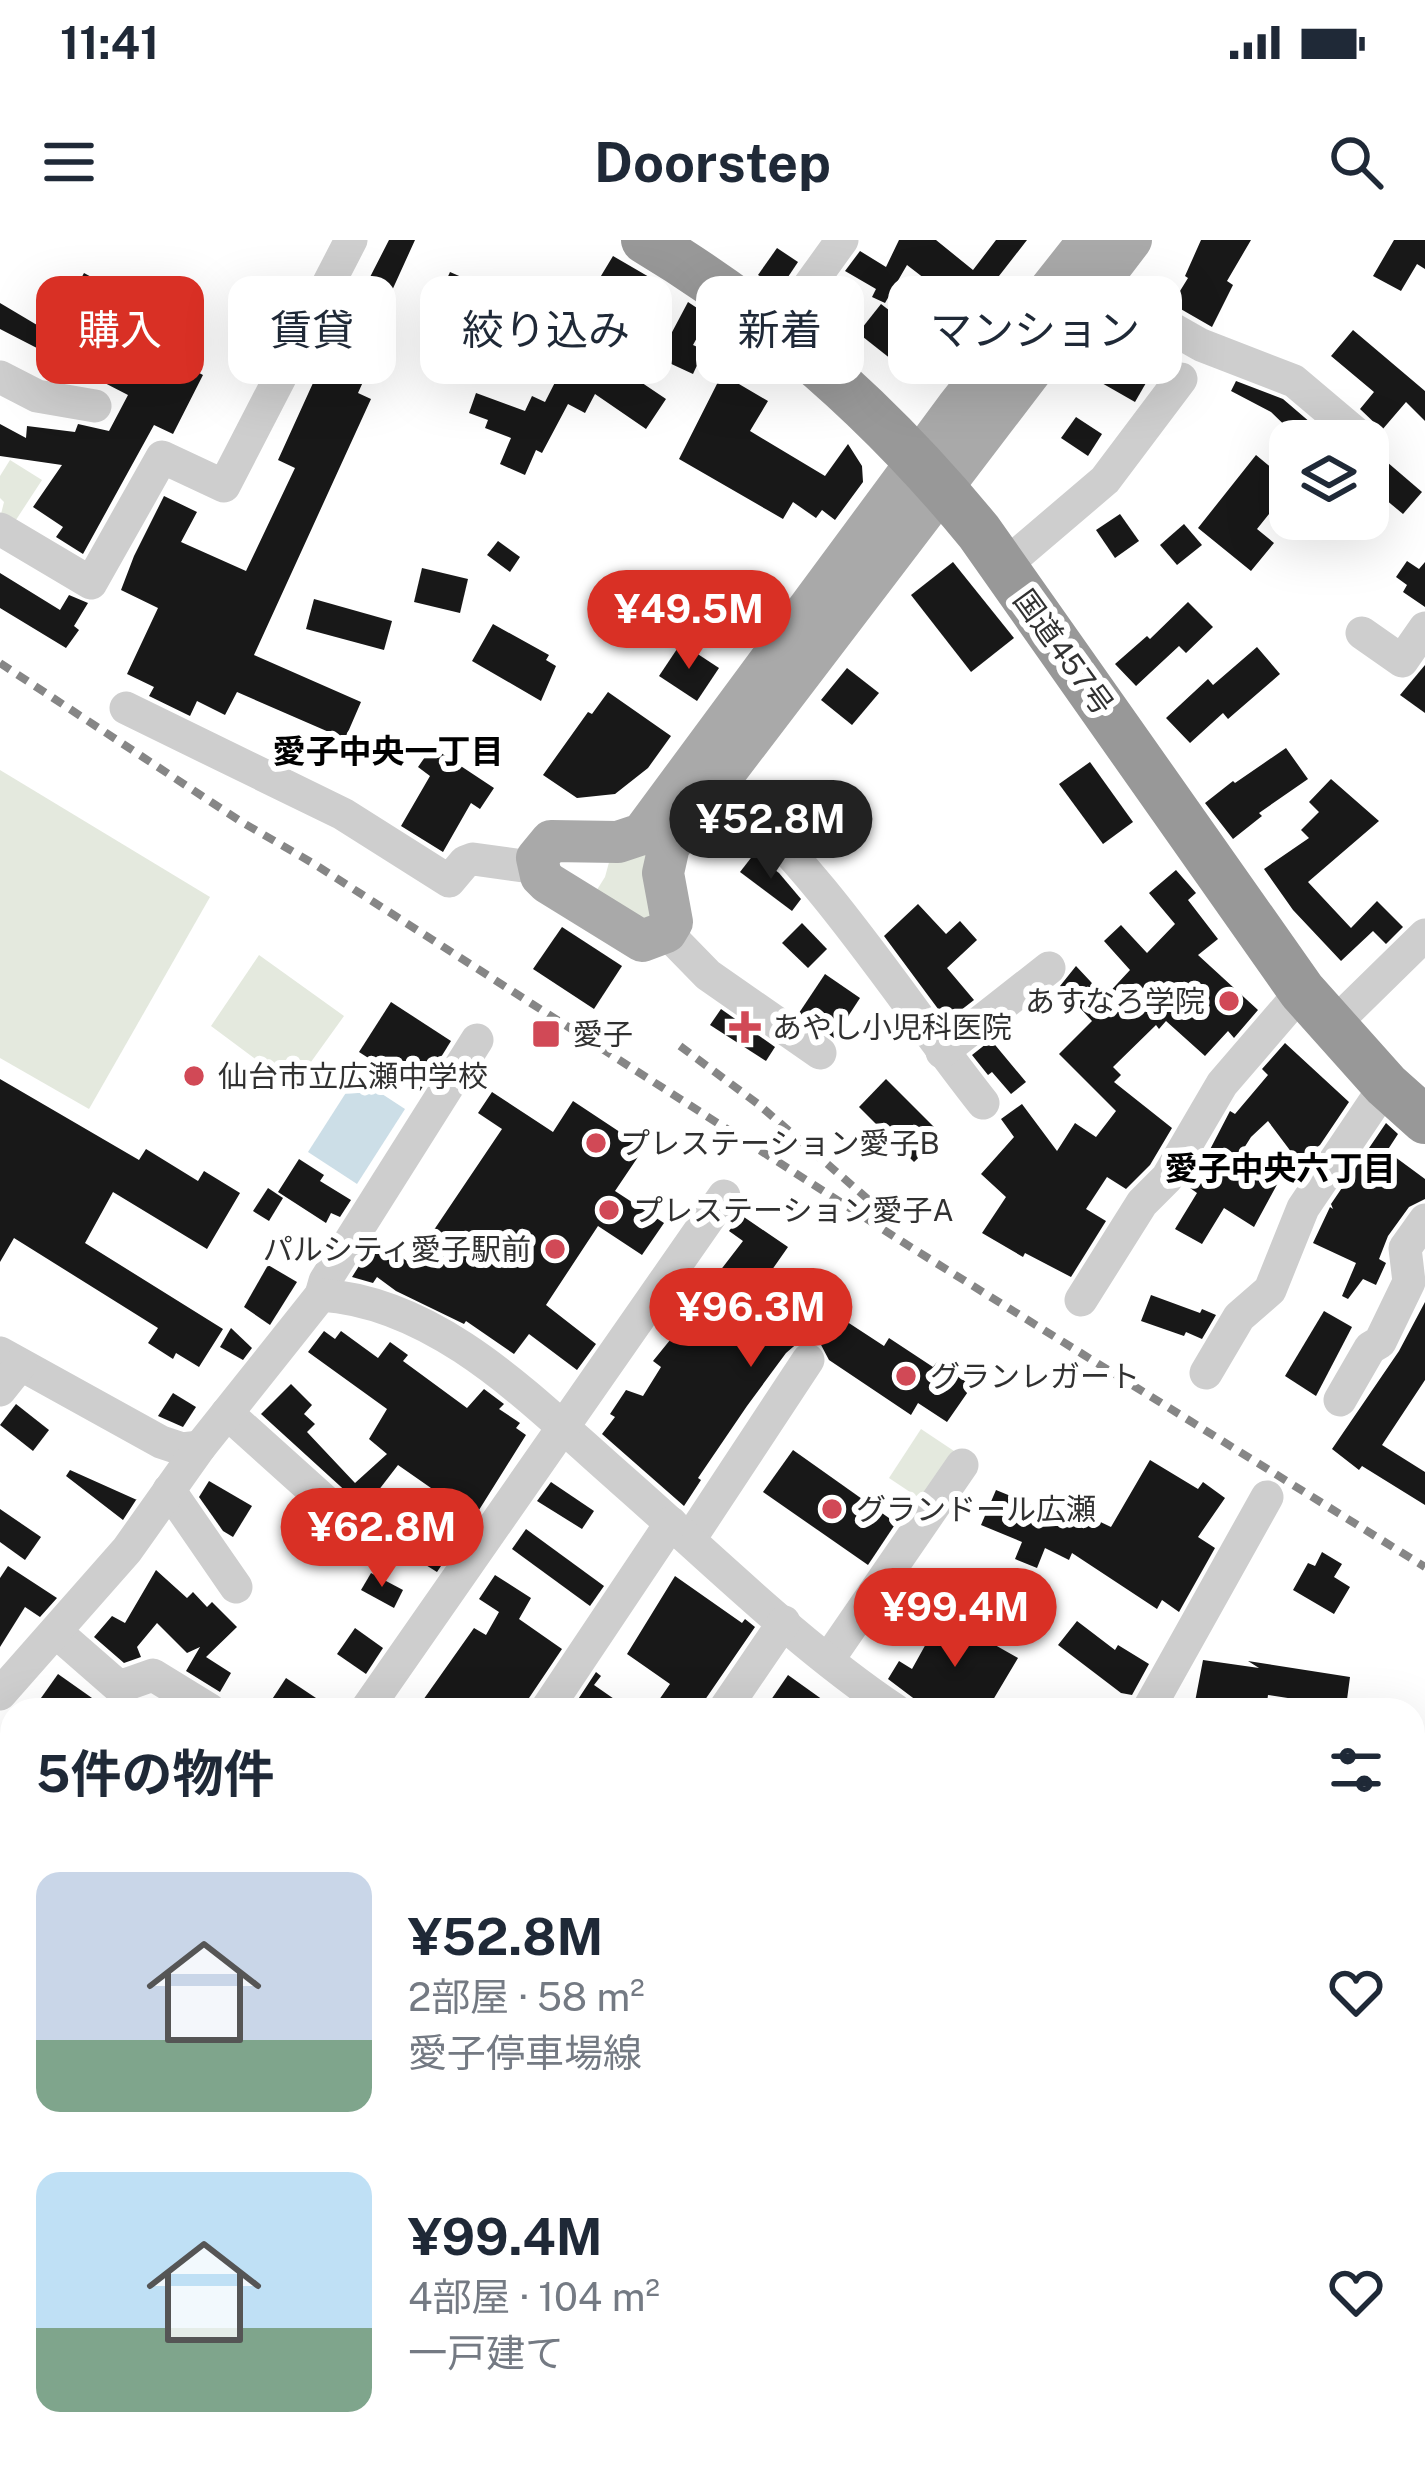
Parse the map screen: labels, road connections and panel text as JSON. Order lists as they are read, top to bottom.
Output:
{
  "streets": {
    "highway": ["国道457号"]
  },
  "districts": ["愛子中央一丁目", "愛子中央六丁目"],
  "places": {
    "other": [
      "あすなろ学院",
      "仙台市立広瀬中学校",
      "プレステーション愛子B",
      "プレステーション愛子A",
      "パルシティ愛子駅前",
      "グランレガート",
      "グランドール広瀬"
    ],
    "health": ["あやし小児科医院"],
    "transit": ["愛子"]
  },
  "page": {
    "status": "11:41",
    "header": "Doorstep",
    "chip": [
      "購入",
      "賃貸",
      "絞り込み",
      "新着",
      "マンション"
    ],
    "price": [
      "¥49.5M",
      "¥52.8M",
      "¥96.3M",
      "¥62.8M",
      "¥99.4M"
    ],
    "heading": "5件の物件",
    "list": [
      {
        "name": "¥52.8M",
        "note": "2部屋 · 58 m² · 愛子停車場線"
      },
      {
        "name": "¥99.4M",
        "note": "4部屋 · 104 m² · 一戸建て"
      }
    ]
  }
}
